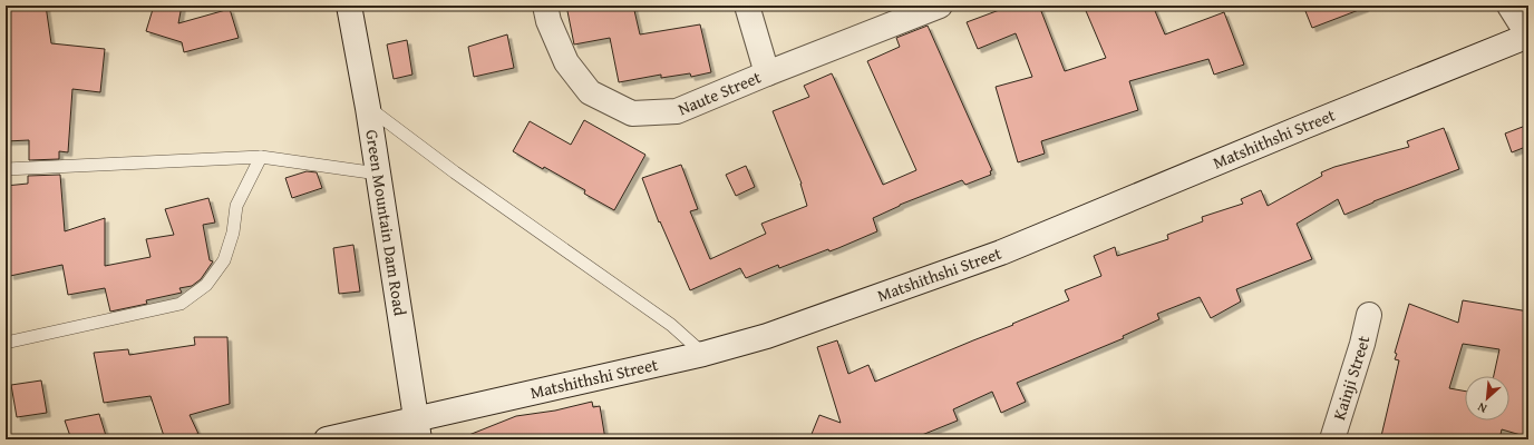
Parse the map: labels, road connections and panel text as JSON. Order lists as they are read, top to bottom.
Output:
{
  "streets": {
    "main road": [
      "Naute Street",
      "Matshithshi Street",
      "Green Mountain Dam Road",
      "Kainji Street"
    ]
  },
  "crossings": [
    ["Matshithshi Street", "Green Mountain Dam Road"]
  ],
  "north": "bottom left"
}
